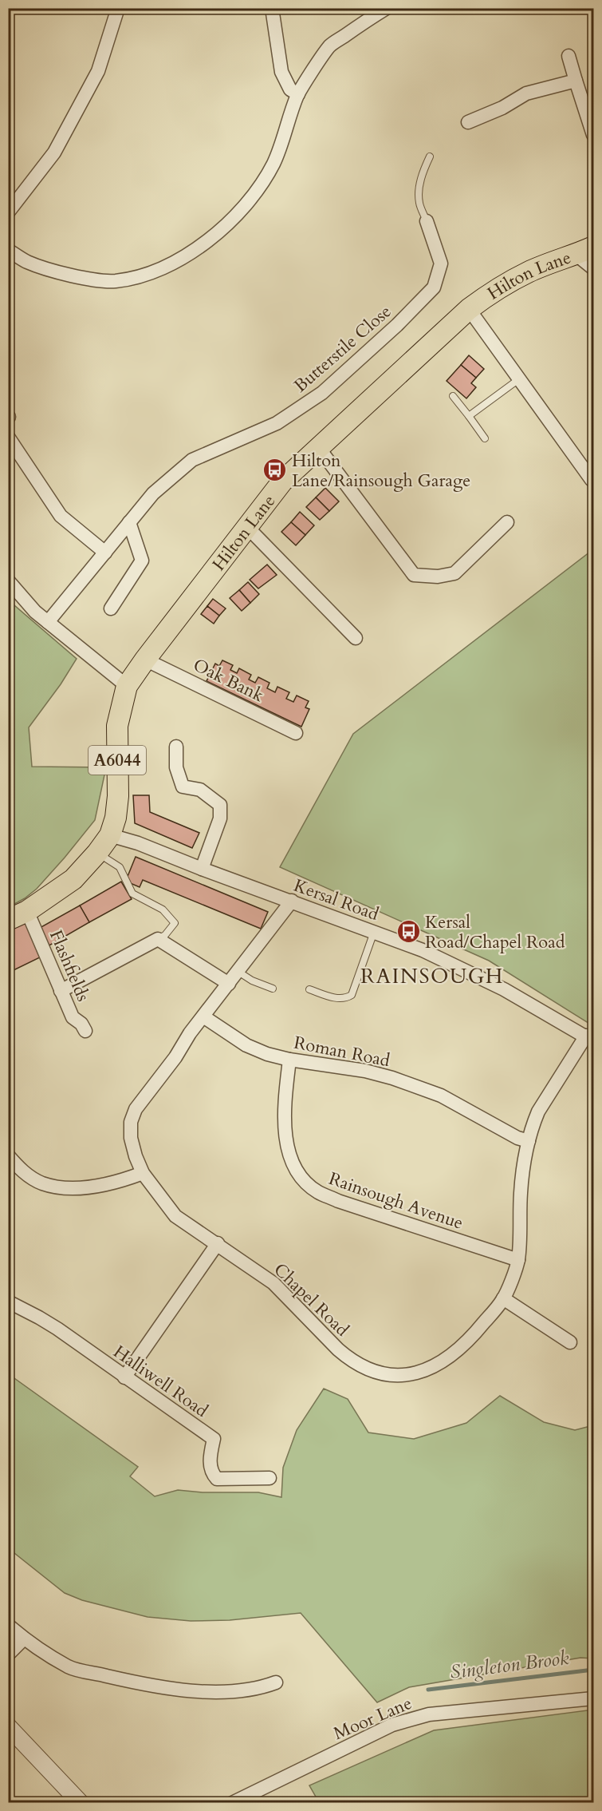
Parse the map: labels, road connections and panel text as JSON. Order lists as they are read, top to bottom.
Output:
{
  "streets": {
    "main road": ["Hilton Lane", "A6044"],
    "street": [
      "Butterstile Close",
      "Oak Bank",
      "Kersal Road",
      "Flashfields",
      "Roman Road",
      "Rainsough Avenue",
      "Chapel Road",
      "Halliwell Road",
      "Moor Lane"
    ]
  },
  "crossings": [
    ["Hilton Lane", "Oak Bank"],
    ["Hilton Lane", "Kersal Road"],
    ["Kersal Road", "Chapel Road"],
    ["Roman Road", "Rainsough Avenue"],
    ["Roman Road", "Chapel Road"],
    ["Rainsough Avenue", "Chapel Road"]
  ],
  "districts": ["RAINSOUGH"],
  "water": ["Singleton Brook"],
  "places": {
    "bus stop": ["Hilton Lane/Rainsough Garage", "Kersal Road/Chapel Road"]
  }
}
